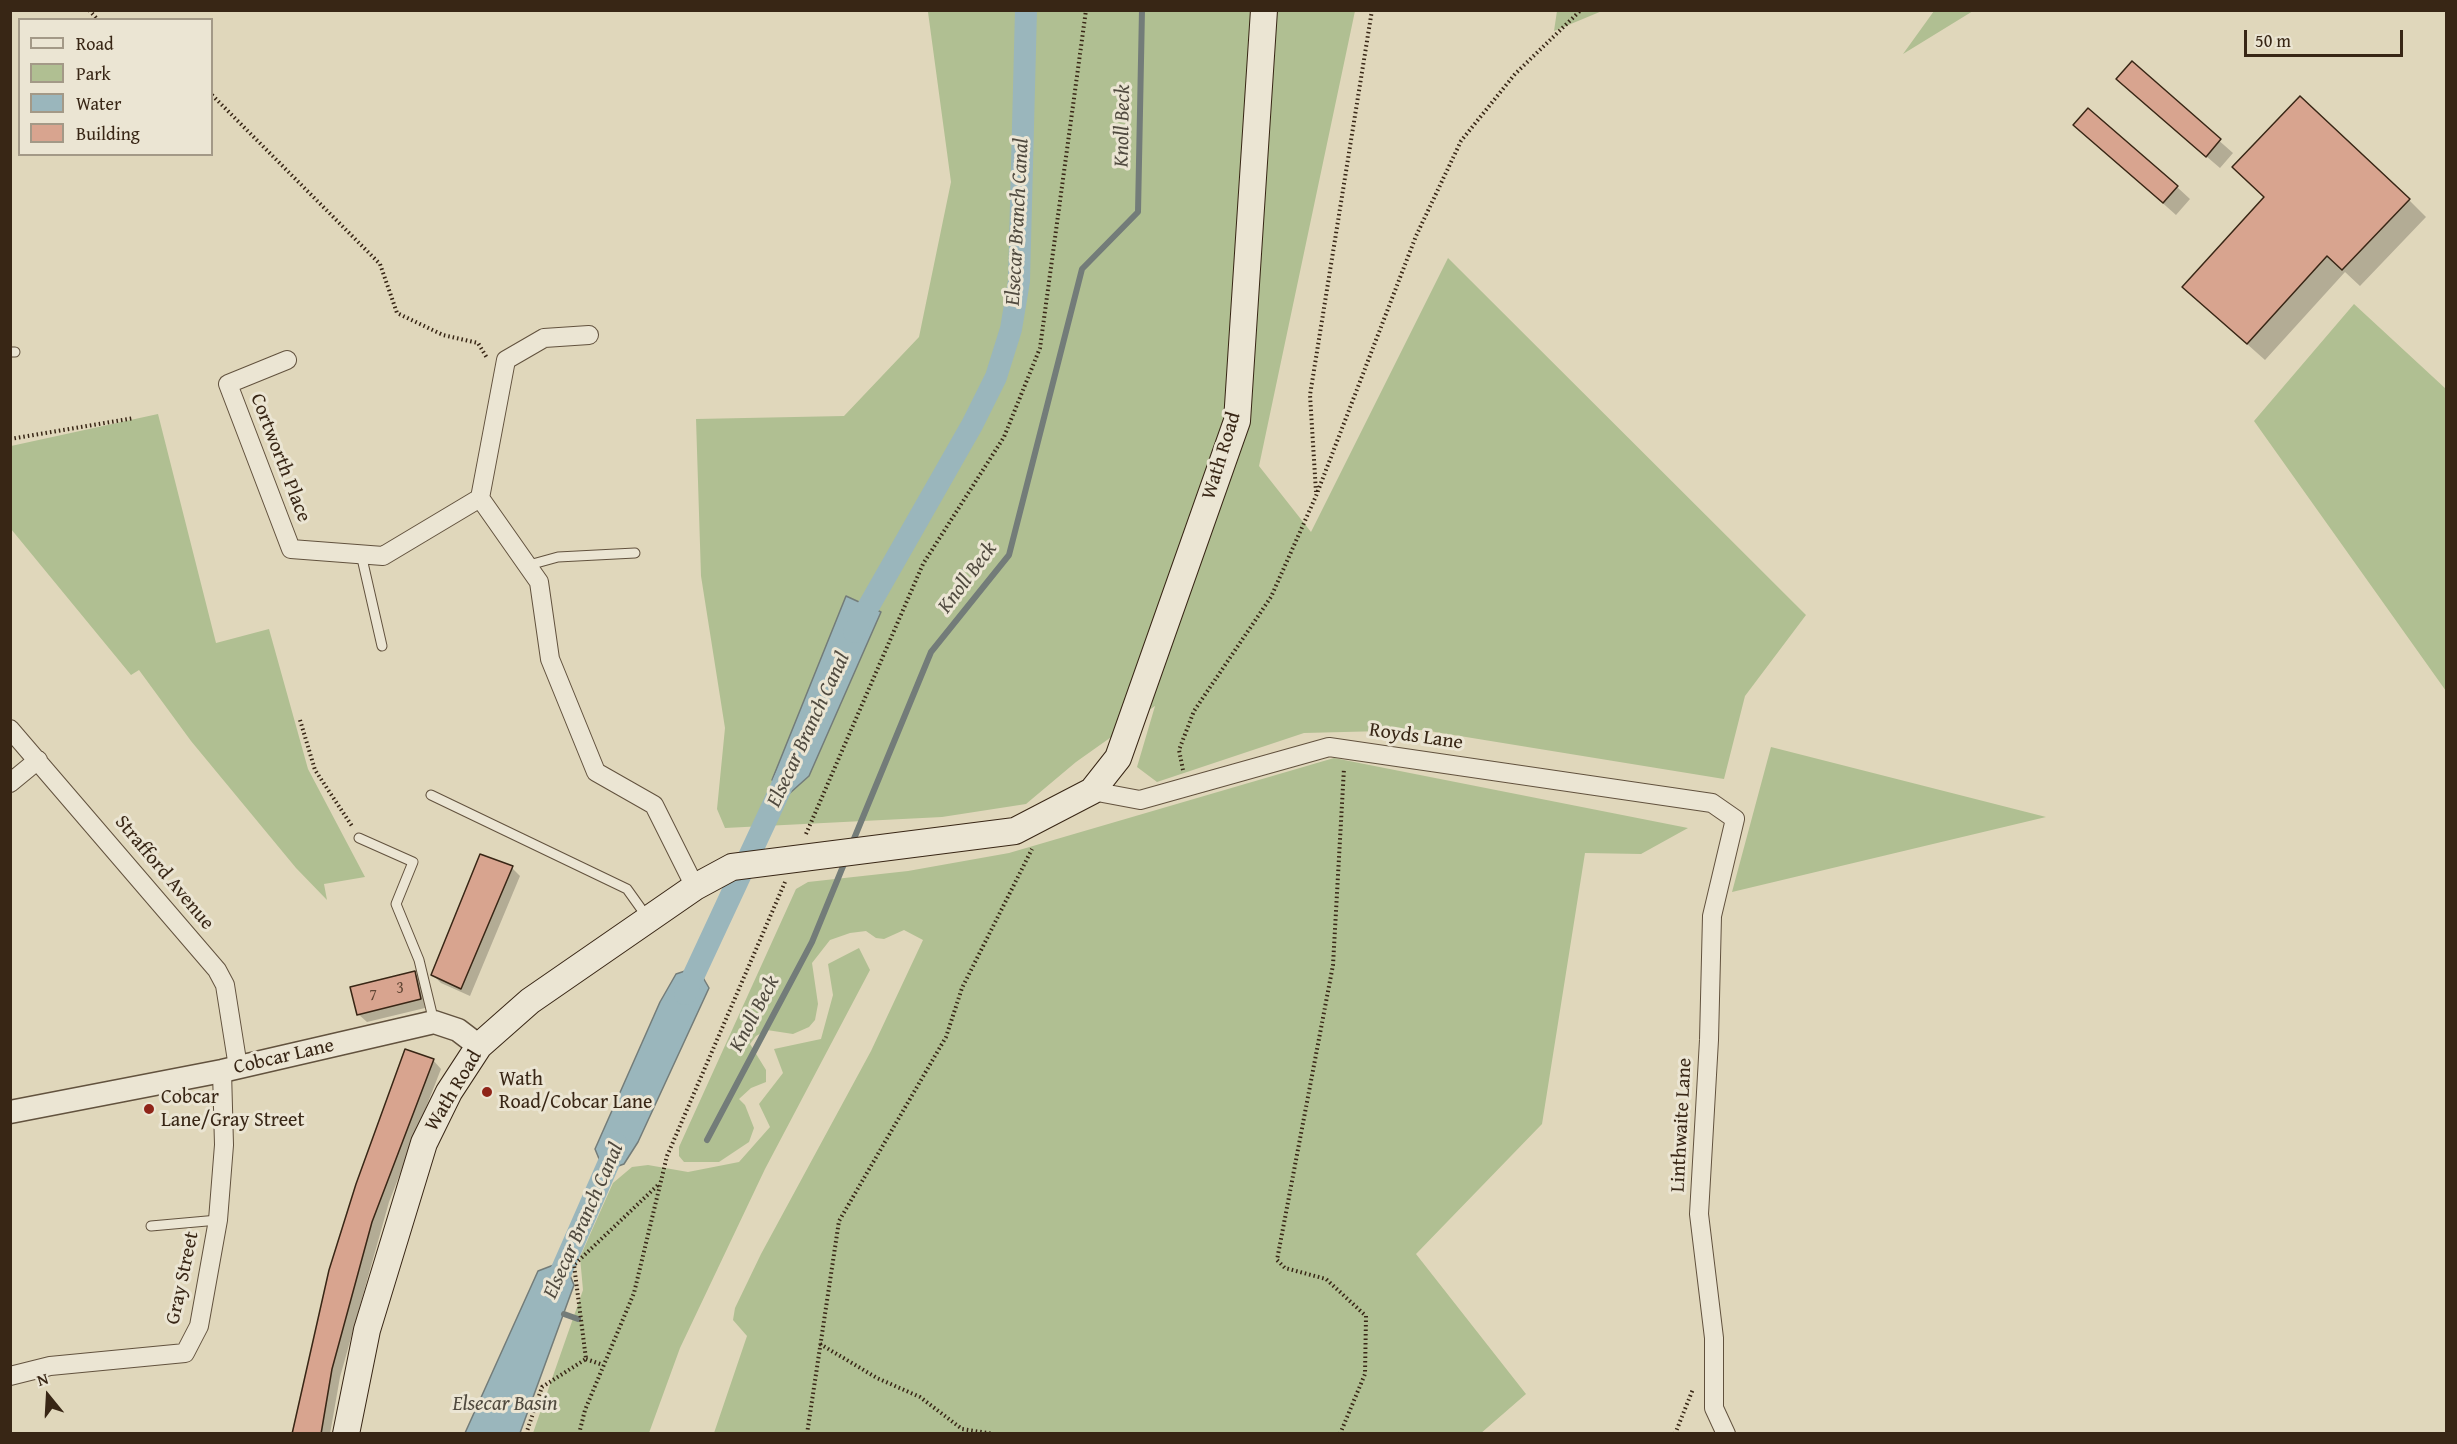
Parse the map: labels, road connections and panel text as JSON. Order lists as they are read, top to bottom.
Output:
{
  "streets": {
    "main road": ["Wath Road"],
    "street": [
      "Cortworth Place",
      "Royds Lane",
      "Strafford Avenue",
      "Cobcar Lane",
      "Linthwaite Lane",
      "Gray Street"
    ]
  },
  "crossings": [
    ["Wath Road", "Royds Lane"],
    ["Royds Lane", "Linthwaite Lane"],
    ["Strafford Avenue", "Cobcar Lane"],
    ["Strafford Avenue", "Gray Street"],
    ["Cobcar Lane", "Gray Street"]
  ],
  "water": ["Knoll Beck", "Elsecar Branch Canal", "Elsecar Basin"],
  "places": ["Wath Road/Cobcar Lane", "Cobcar Lane/Gray Street"],
  "house_numbers": ["3", "7"],
  "legend": [
    "Road",
    "Park",
    "Water",
    "Building"
  ],
  "scale_bar": "50 m",
  "north": "top"
}
